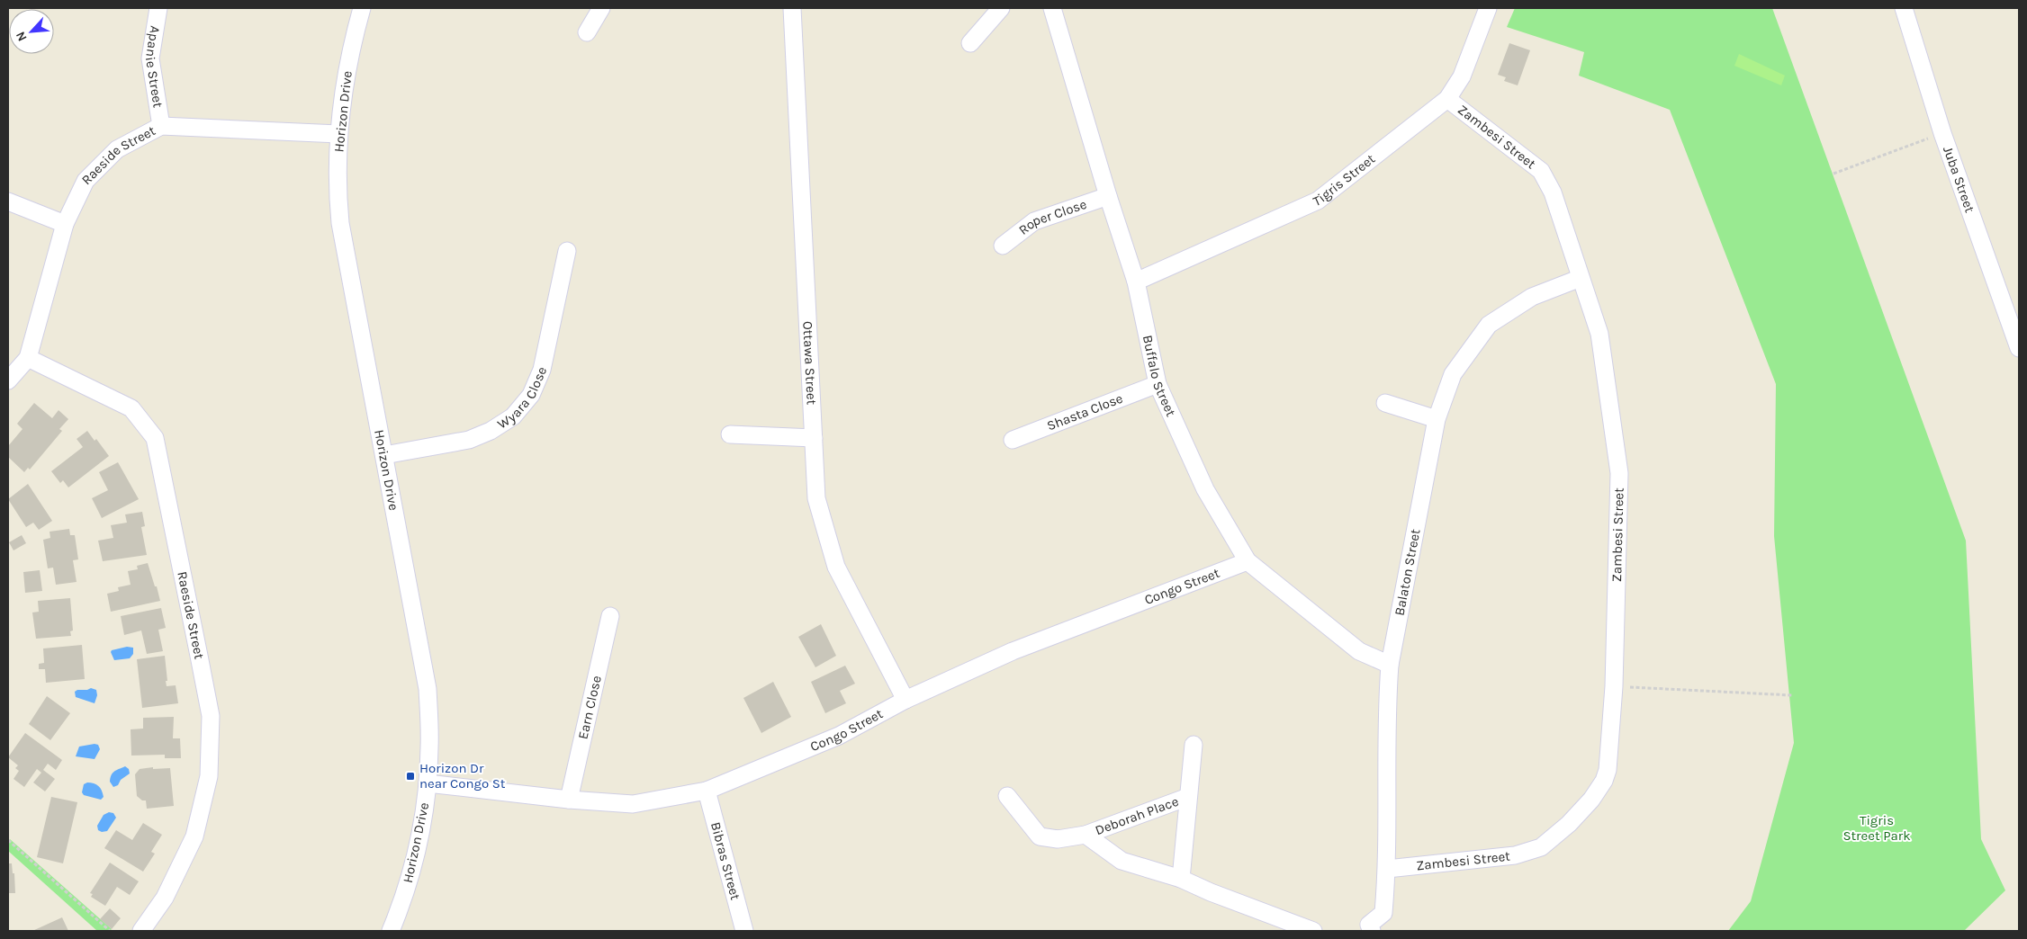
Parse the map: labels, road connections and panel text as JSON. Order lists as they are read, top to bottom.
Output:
{
  "streets": {
    "street": [
      "Apanie Street",
      "Horizon Drive",
      "Zambesi Street",
      "Raeside Street",
      "Tigris Street",
      "Juba Street",
      "Roper Close",
      "Ottawa Street",
      "Buffalo Street",
      "Wyara Close",
      "Shasta Close",
      "Balaton Street",
      "Congo Street",
      "Earn Close",
      "Deborah Place",
      "Bibras Street"
    ]
  },
  "crossings": [
    ["Apanie Street", "Raeside Street"],
    ["Horizon Drive", "Raeside Street"],
    ["Horizon Drive", "Wyara Close"],
    ["Horizon Drive", "Congo Street"],
    ["Zambesi Street", "Tigris Street"],
    ["Zambesi Street", "Balaton Street"],
    ["Tigris Street", "Buffalo Street"],
    ["Roper Close", "Buffalo Street"],
    ["Ottawa Street", "Congo Street"],
    ["Buffalo Street", "Shasta Close"],
    ["Buffalo Street", "Balaton Street"],
    ["Buffalo Street", "Congo Street"],
    ["Congo Street", "Earn Close"],
    ["Congo Street", "Bibras Street"]
  ],
  "parks": ["Tigris Street Park"],
  "places": {
    "transit": ["Horizon Dr near Congo St"]
  },
  "north": "bottom left"
}
